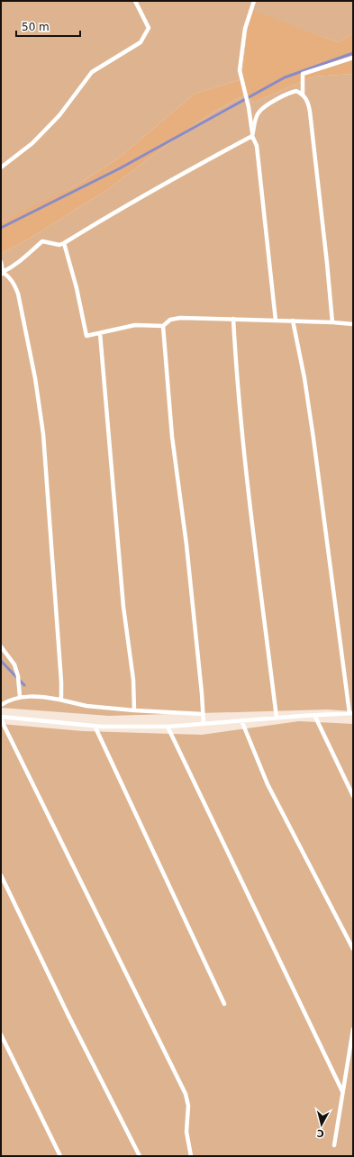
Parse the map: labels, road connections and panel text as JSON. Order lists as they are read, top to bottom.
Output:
{
  "scale_bar": "50 m",
  "north": "bottom"
}
